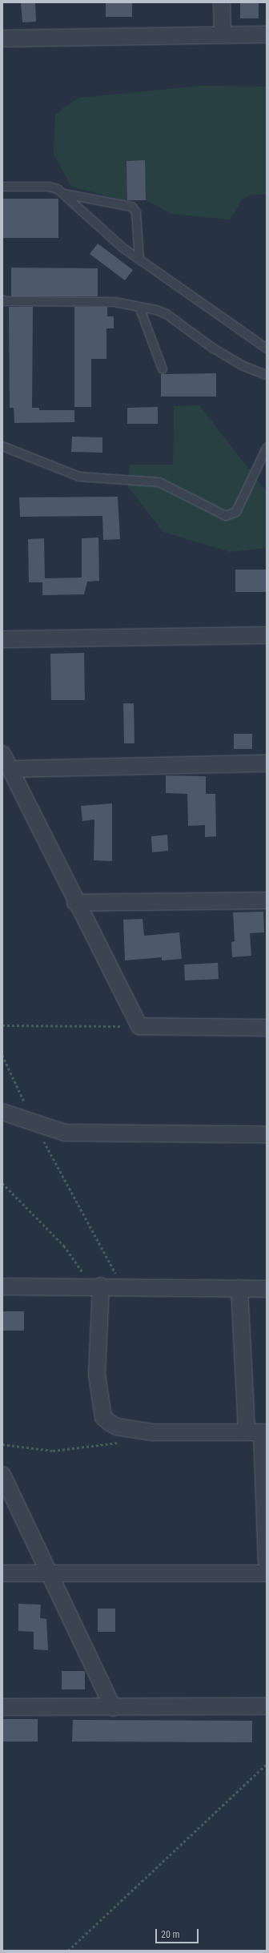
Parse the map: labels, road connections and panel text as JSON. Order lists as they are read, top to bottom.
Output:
{
  "scale_bar": "20 m"
}
